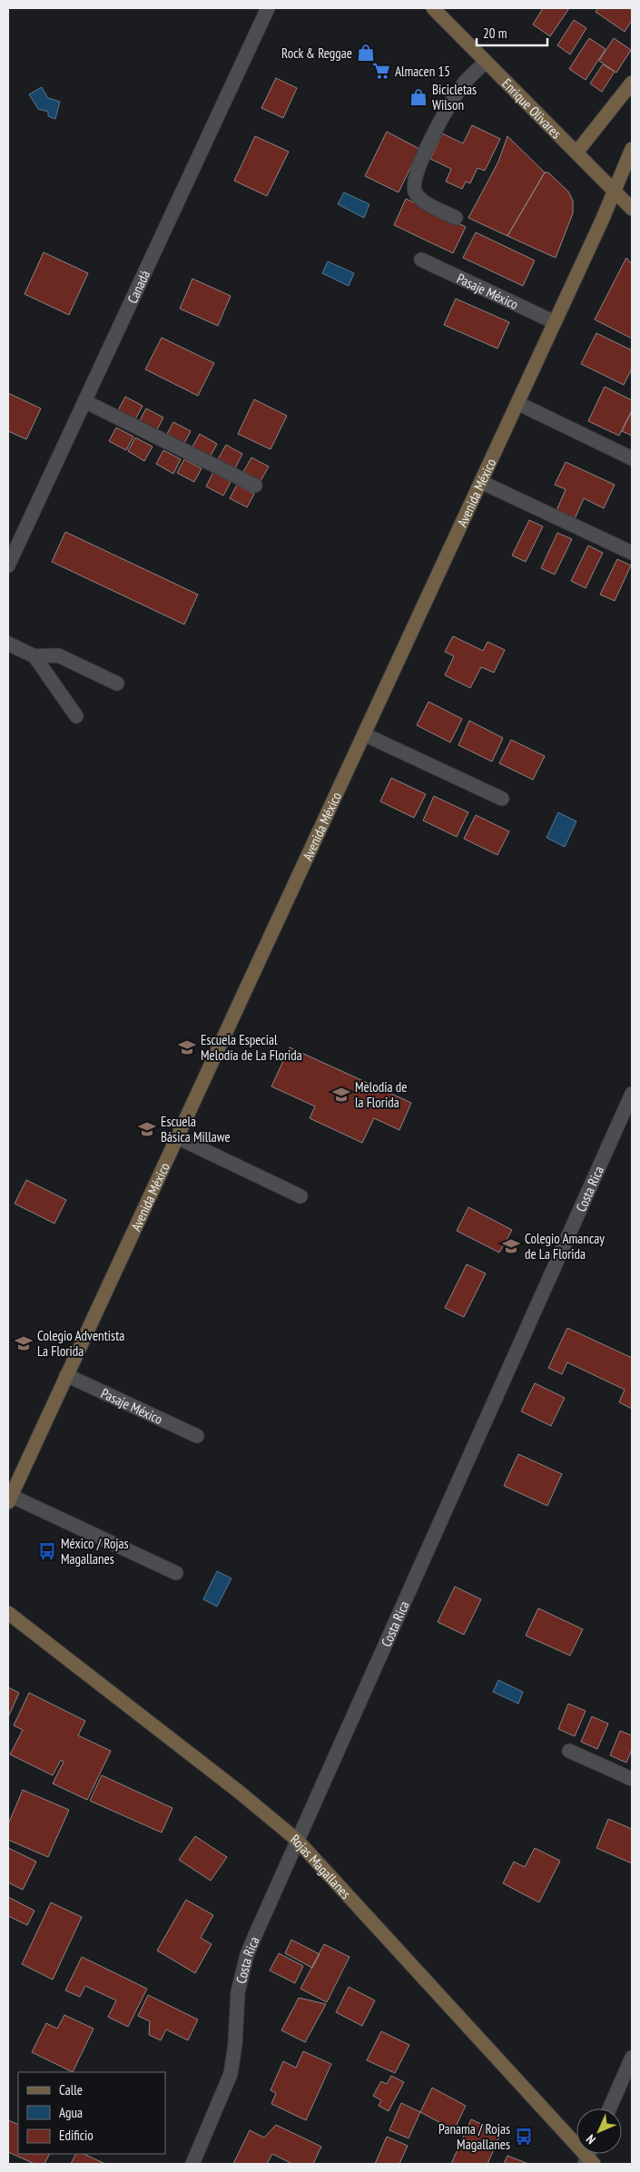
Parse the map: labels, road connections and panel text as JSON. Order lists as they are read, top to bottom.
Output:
{
  "streets": {
    "street": [
      "Enrique Olivares",
      "Canadá",
      "Pasaje México",
      "Avenida México",
      "Costa Rica",
      "Rojas Magallanes"
    ]
  },
  "crossings": [
    ["Enrique Olivares", "Avenida México"],
    ["Pasaje México", "Avenida México"],
    ["Costa Rica", "Rojas Magallanes"]
  ],
  "places": {
    "shop": ["Rock & Reggae", "Bicicletas Wilson"],
    "supermarket": ["Almacen 15"],
    "school or university": [
      "Escuela Especial Melodía de La Florida",
      "Melodia de la Florida",
      "Escuela Básica Millawe",
      "Colegio Amancay de La Florida",
      "Colegio Adventista La Florida"
    ],
    "bus stop": ["México / Rojas Magallanes", "Panama / Rojas Magallanes"]
  },
  "legend": ["Calle", "Agua", "Edificio"],
  "scale_bar": "20 m",
  "north": "bottom left"
}
